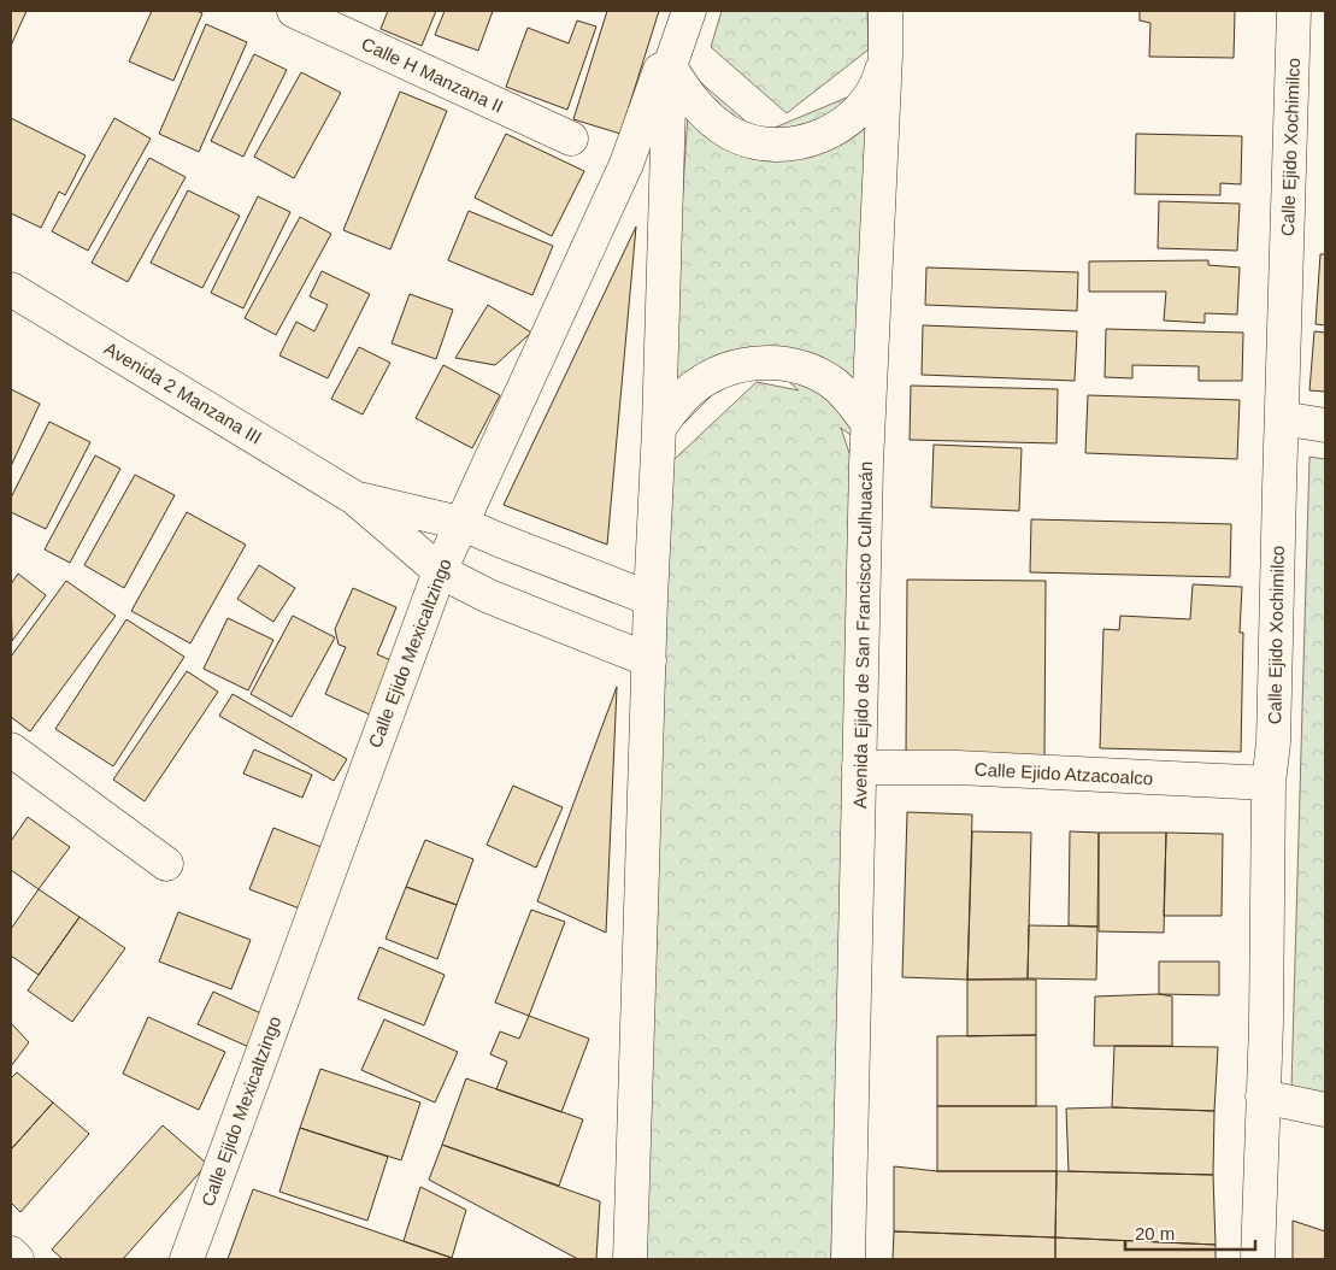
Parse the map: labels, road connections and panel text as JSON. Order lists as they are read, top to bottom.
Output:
{
  "streets": {
    "street": [
      "Calle H Manzana II",
      "Calle Ejido Xochimilco",
      "Avenida 2 Manzana III",
      "Avenida Ejido de San Francisco Culhuacán",
      "Calle Ejido Mexicaltzingo",
      "Calle Ejido Atzacoalco"
    ]
  },
  "crossings": [
    ["Calle Ejido Xochimilco", "Calle Ejido Atzacoalco"],
    ["Avenida 2 Manzana III", "Calle Ejido Mexicaltzingo"],
    ["Avenida Ejido de San Francisco Culhuacán", "Calle Ejido Atzacoalco"]
  ],
  "scale_bar": "20 m"
}
